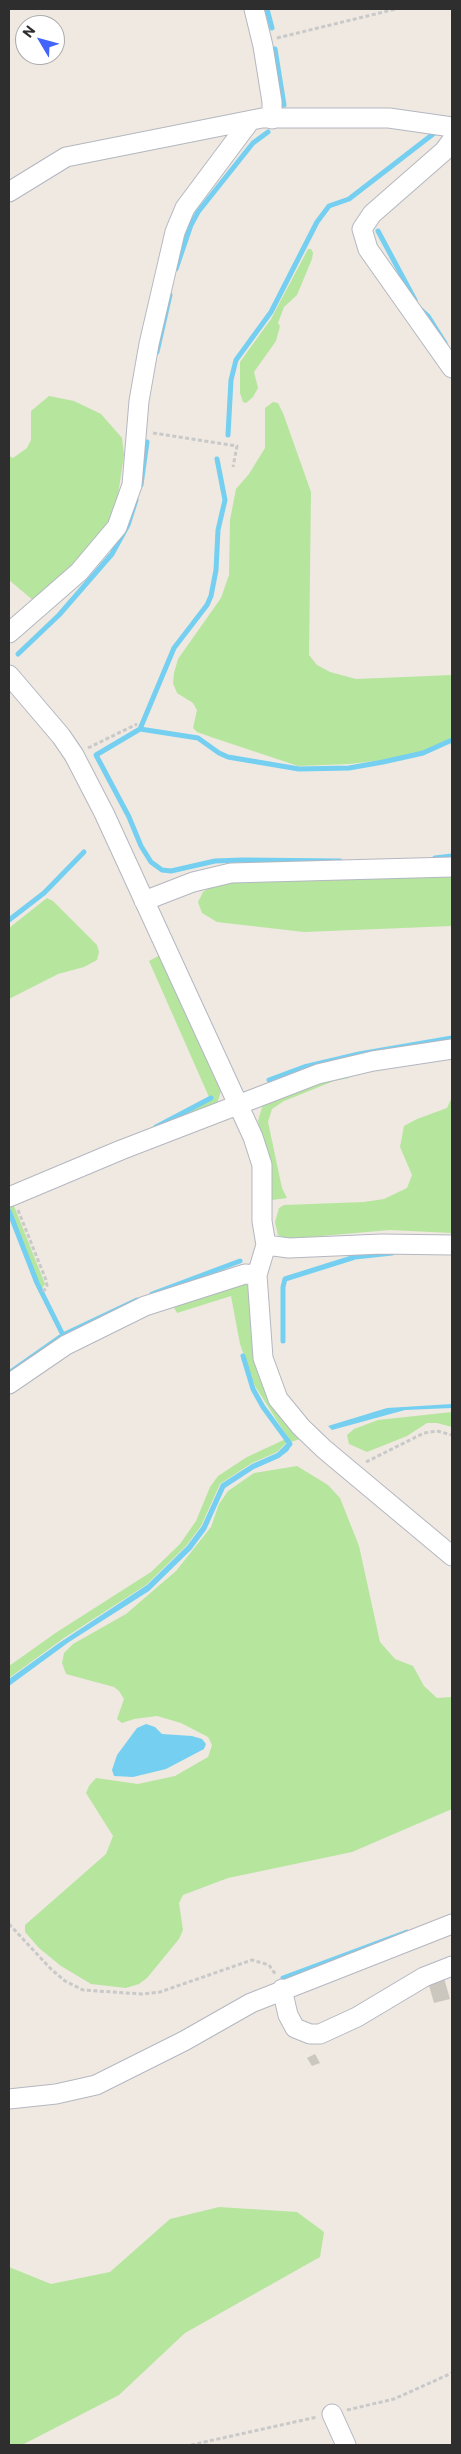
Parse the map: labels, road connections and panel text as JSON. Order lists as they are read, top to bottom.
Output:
{
  "north": "top left"
}
